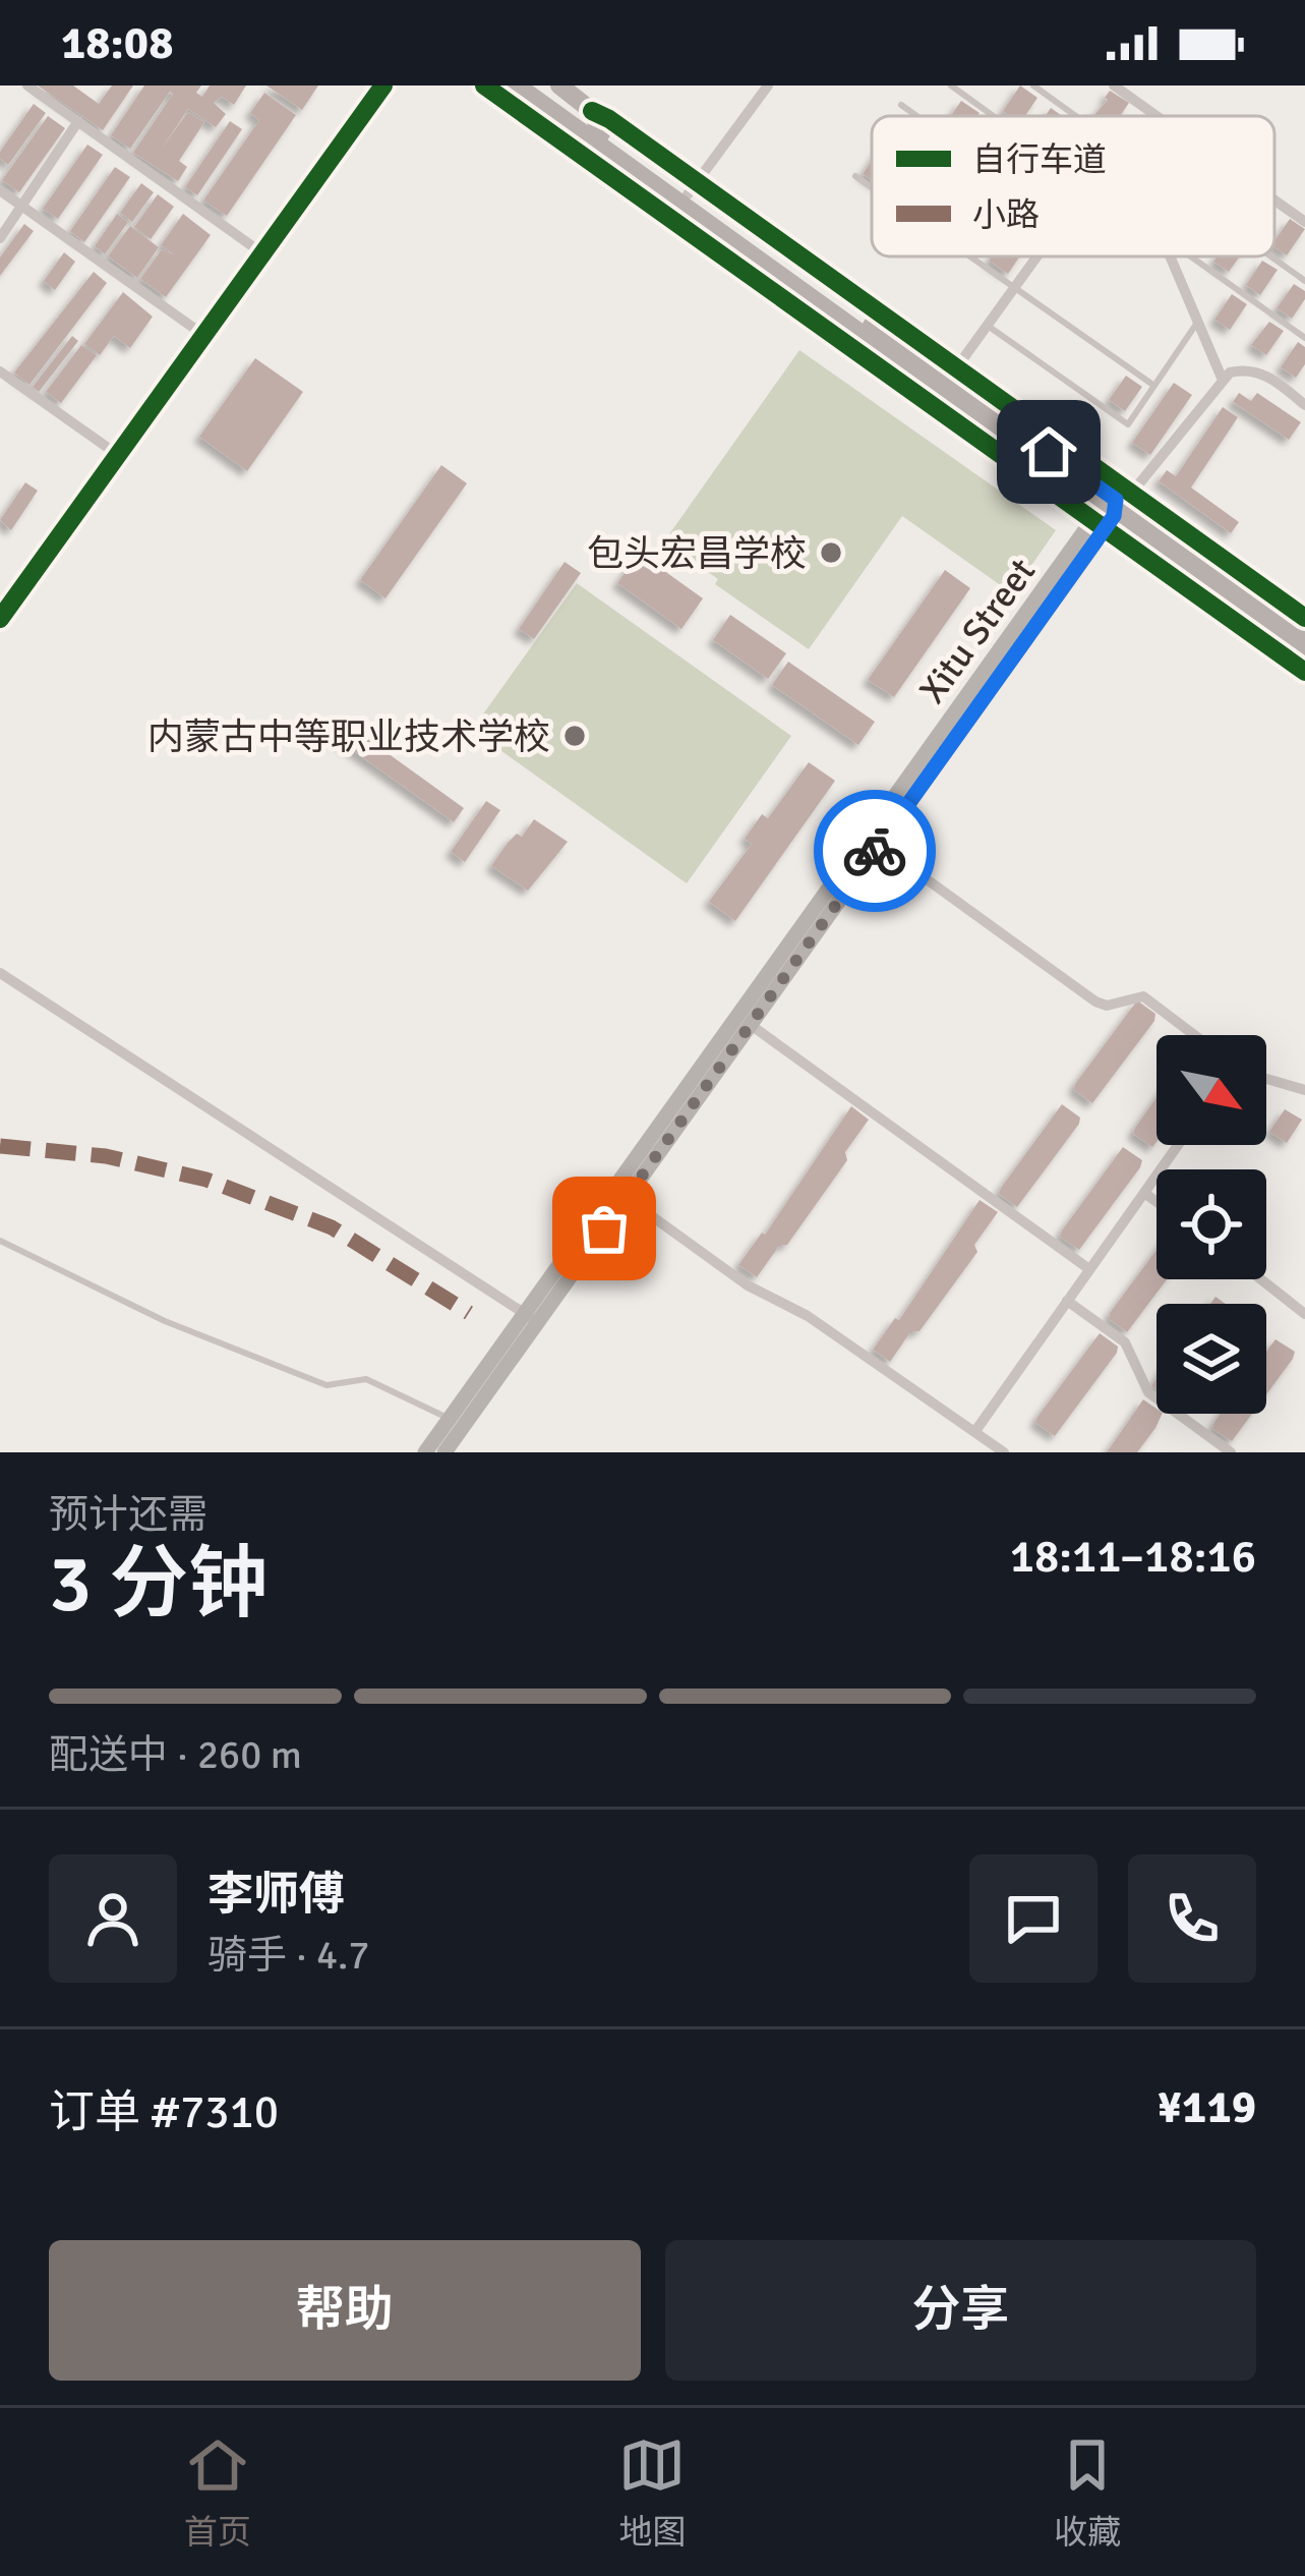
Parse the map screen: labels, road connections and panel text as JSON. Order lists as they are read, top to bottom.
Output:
{
  "streets": {
    "main road": ["Xitu Street"]
  },
  "places": ["包头宏昌学校", "内蒙古中等职业技术学校"],
  "legend": ["自行车道", "小路"],
  "north": "bottom right",
  "page": {
    "status": "18:08",
    "heading": ["3 分钟", "预计还需", "18:11–18:16"],
    "panel": [
      "李师傅",
      "骑手 · 4.7",
      "订单 #7310",
      "¥119"
    ],
    "bar": "配送中 · 260 m",
    "buttons": ["帮助", "分享"],
    "tabs": ["首页", "地图", "收藏"]
  }
}
